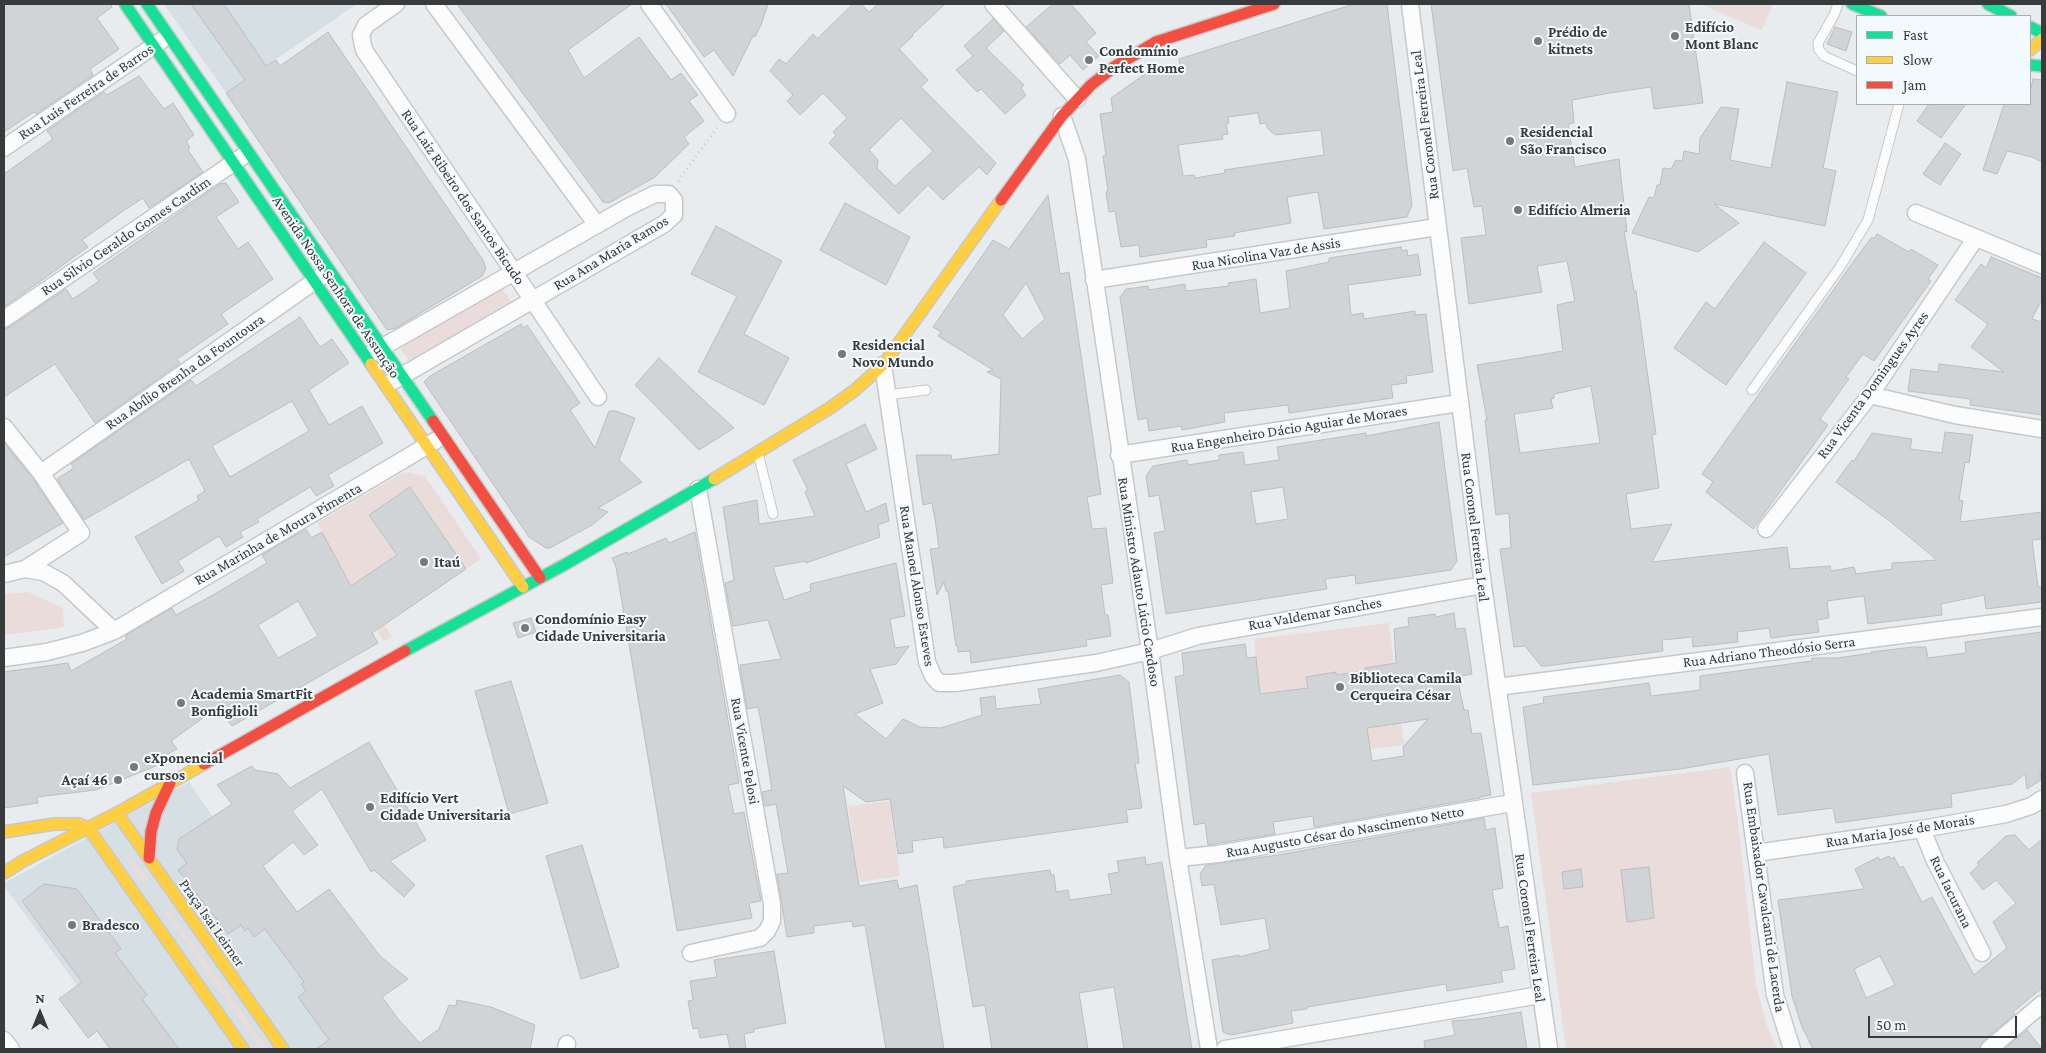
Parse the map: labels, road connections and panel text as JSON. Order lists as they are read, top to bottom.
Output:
{
  "streets": {
    "main road": ["Avenida Nossa Senhora de Assunção", "Praça Isai Leirner"],
    "street": [
      "Rua Luis Ferreira de Barros",
      "Rua Coronel Ferreira Leal",
      "Rua Laiz Ribeiro dos Santos Bicudo",
      "Rua Silvio Geraldo Gomes Cardim",
      "Rua Ana Maria Ramos",
      "Rua Nicolina Vaz de Assis",
      "Rua Abílio Brenha da Fountoura",
      "Rua Vicenta Domingues Ayres",
      "Rua Engenheiro Dácio Aguiar de Moraes",
      "Rua Marinha de Moura Pimenta",
      "Rua Ministro Adauto Lúcio Cardoso",
      "Rua Manoel Alonso Esteves",
      "Rua Valdemar Sanches",
      "Rua Adriano Theodósio Serra",
      "Rua Vicente Pelosi",
      "Rua Maria José de Morais",
      "Rua Augusto César do Nascimento Netto",
      "Rua Iacurana",
      "Rua Embaixador Cavalcanti de Lacerda"
    ]
  },
  "crossings": [
    ["Rua Luis Ferreira de Barros", "Avenida Nossa Senhora de Assunção"],
    ["Rua Coronel Ferreira Leal", "Rua Nicolina Vaz de Assis"],
    ["Rua Coronel Ferreira Leal", "Rua Engenheiro Dácio Aguiar de Moraes"],
    ["Rua Coronel Ferreira Leal", "Rua Valdemar Sanches"],
    ["Rua Coronel Ferreira Leal", "Rua Adriano Theodósio Serra"],
    ["Rua Coronel Ferreira Leal", "Rua Augusto César do Nascimento Netto"],
    ["Rua Laiz Ribeiro dos Santos Bicudo", "Rua Ana Maria Ramos"],
    ["Rua Silvio Geraldo Gomes Cardim", "Avenida Nossa Senhora de Assunção"],
    ["Rua Ana Maria Ramos", "Avenida Nossa Senhora de Assunção"],
    ["Rua Nicolina Vaz de Assis", "Rua Ministro Adauto Lúcio Cardoso"],
    ["Avenida Nossa Senhora de Assunção", "Rua Abílio Brenha da Fountoura"],
    ["Avenida Nossa Senhora de Assunção", "Rua Marinha de Moura Pimenta"],
    ["Rua Engenheiro Dácio Aguiar de Moraes", "Rua Ministro Adauto Lúcio Cardoso"],
    ["Rua Ministro Adauto Lúcio Cardoso", "Rua Manoel Alonso Esteves"],
    ["Rua Ministro Adauto Lúcio Cardoso", "Rua Valdemar Sanches"],
    ["Rua Ministro Adauto Lúcio Cardoso", "Rua Augusto César do Nascimento Netto"],
    ["Rua Manoel Alonso Esteves", "Rua Valdemar Sanches"],
    ["Rua Maria José de Morais", "Rua Iacurana"],
    ["Rua Maria José de Morais", "Rua Embaixador Cavalcanti de Lacerda"]
  ],
  "places": [
    "Edifício Mont Blanc",
    "Prédio de kitnets",
    "Condomínio Perfect Home",
    "Residencial São Francisco",
    "Edifício Almeria",
    "Residencial Novo Mundo",
    "Itaú",
    "Condomínio Easy Cidade Universitaria",
    "Biblioteca Camila Cerqueira César",
    "Academia SmartFit Bonfiglioli",
    "eXponencial cursos",
    "Açaí 46",
    "Edifício Vert Cidade Universitaria",
    "Bradesco"
  ],
  "legend": ["Fast", "Slow", "Jam"],
  "scale_bar": "50 m",
  "north": "top"
}
